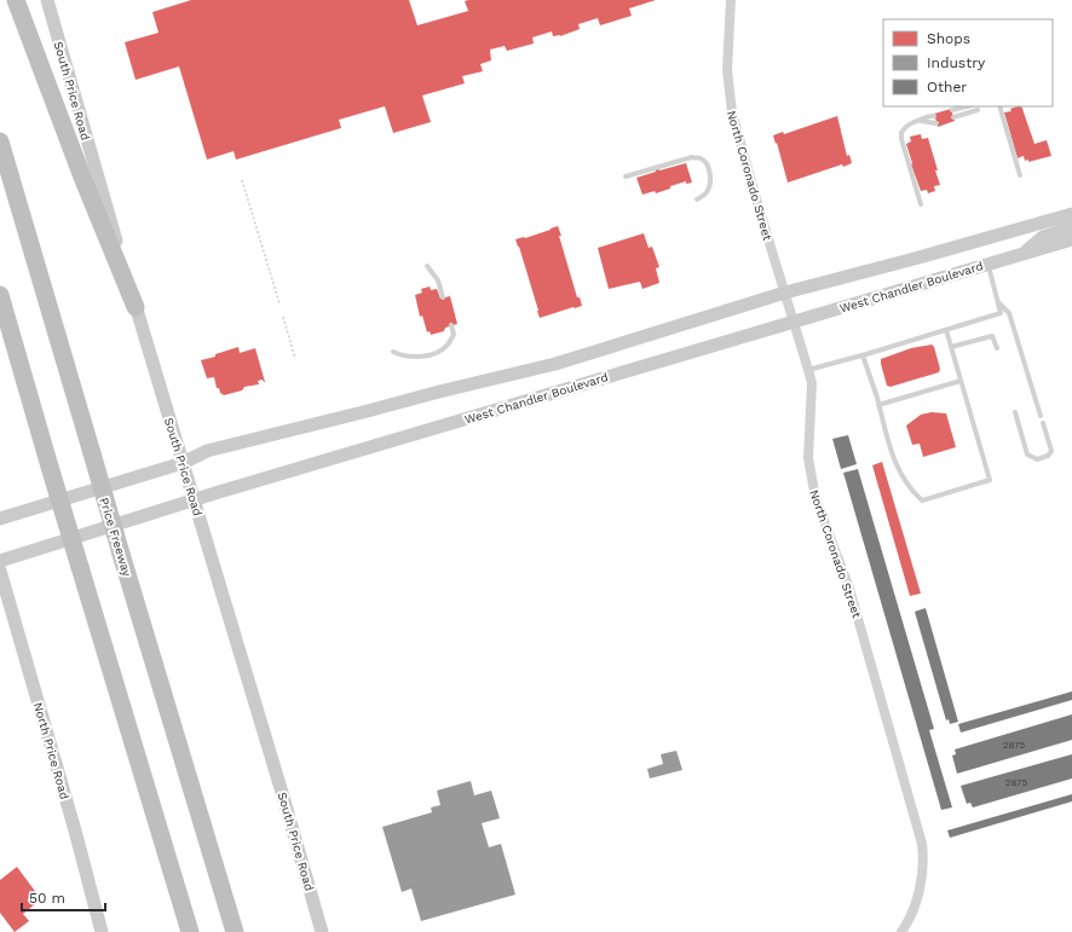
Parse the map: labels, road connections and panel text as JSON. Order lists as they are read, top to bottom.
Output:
{
  "streets": {
    "highway": ["Price Freeway"],
    "main road": ["South Price Road", "West Chandler Boulevard", "North Price Road"],
    "street": ["North Coronado Street"]
  },
  "crossings": [
    ["South Price Road", "West Chandler Boulevard"],
    ["North Coronado Street", "West Chandler Boulevard"]
  ],
  "house_numbers": ["2875", "2875"],
  "legend": ["Shops", "Industry", "Other"],
  "scale_bar": "50 m"
}
